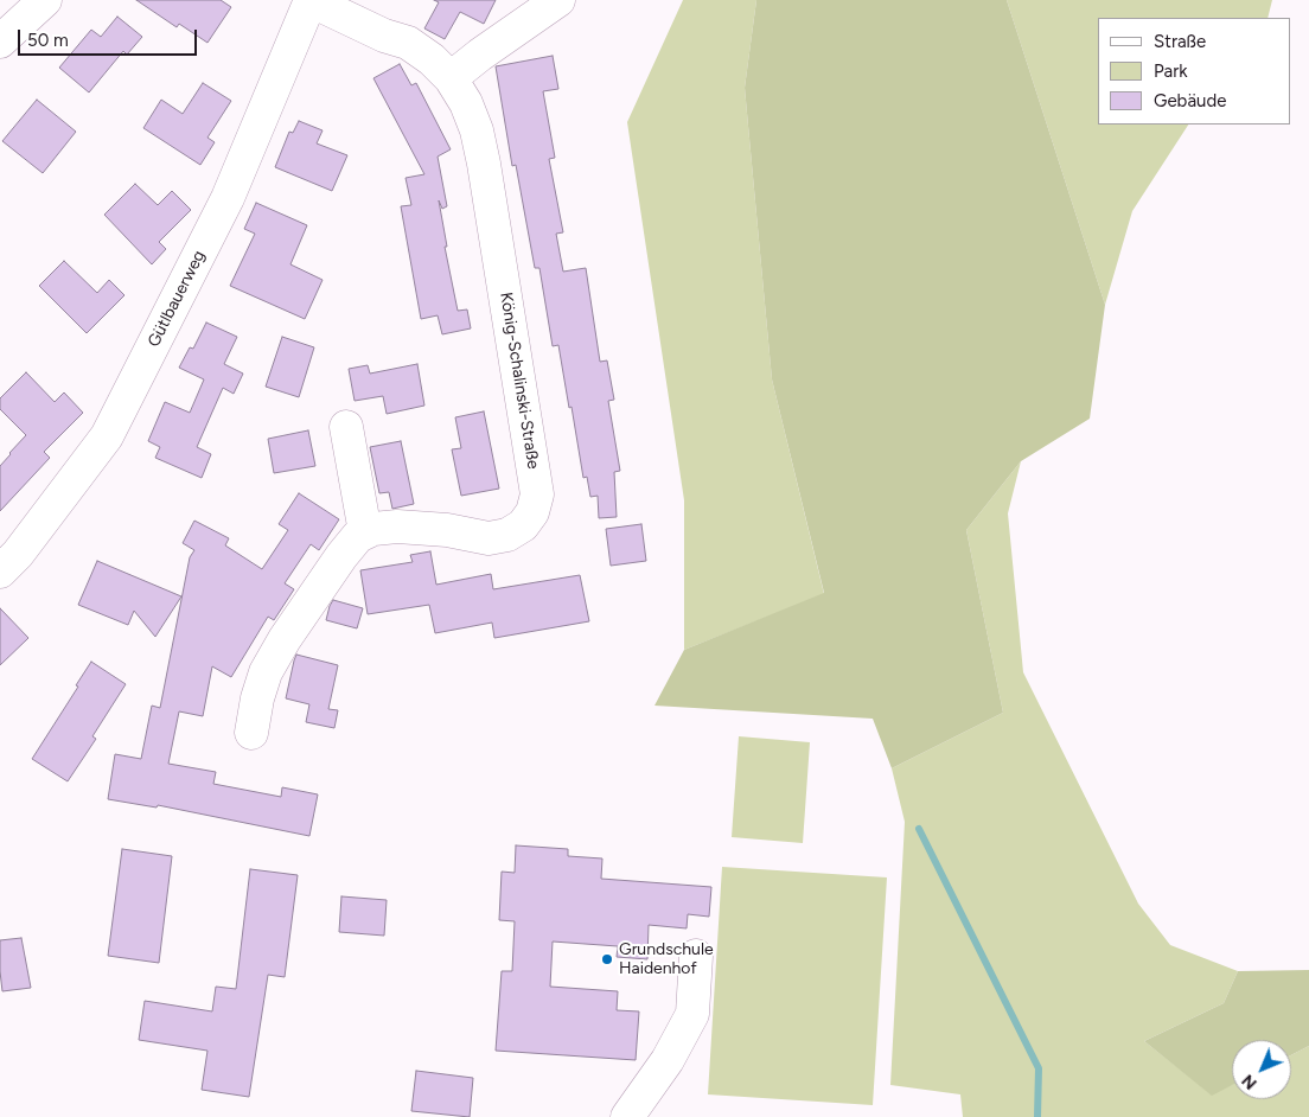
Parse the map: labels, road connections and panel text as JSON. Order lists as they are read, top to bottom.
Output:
{
  "streets": {
    "street": ["Gütlbauerweg", "König-Schalinski-Straße"]
  },
  "crossings": [
    ["Gütlbauerweg", "König-Schalinski-Straße"]
  ],
  "places": ["Grundschule Haidenhof"],
  "legend": ["Straße", "Park", "Gebäude"],
  "scale_bar": "50 m",
  "north": "bottom left"
}
